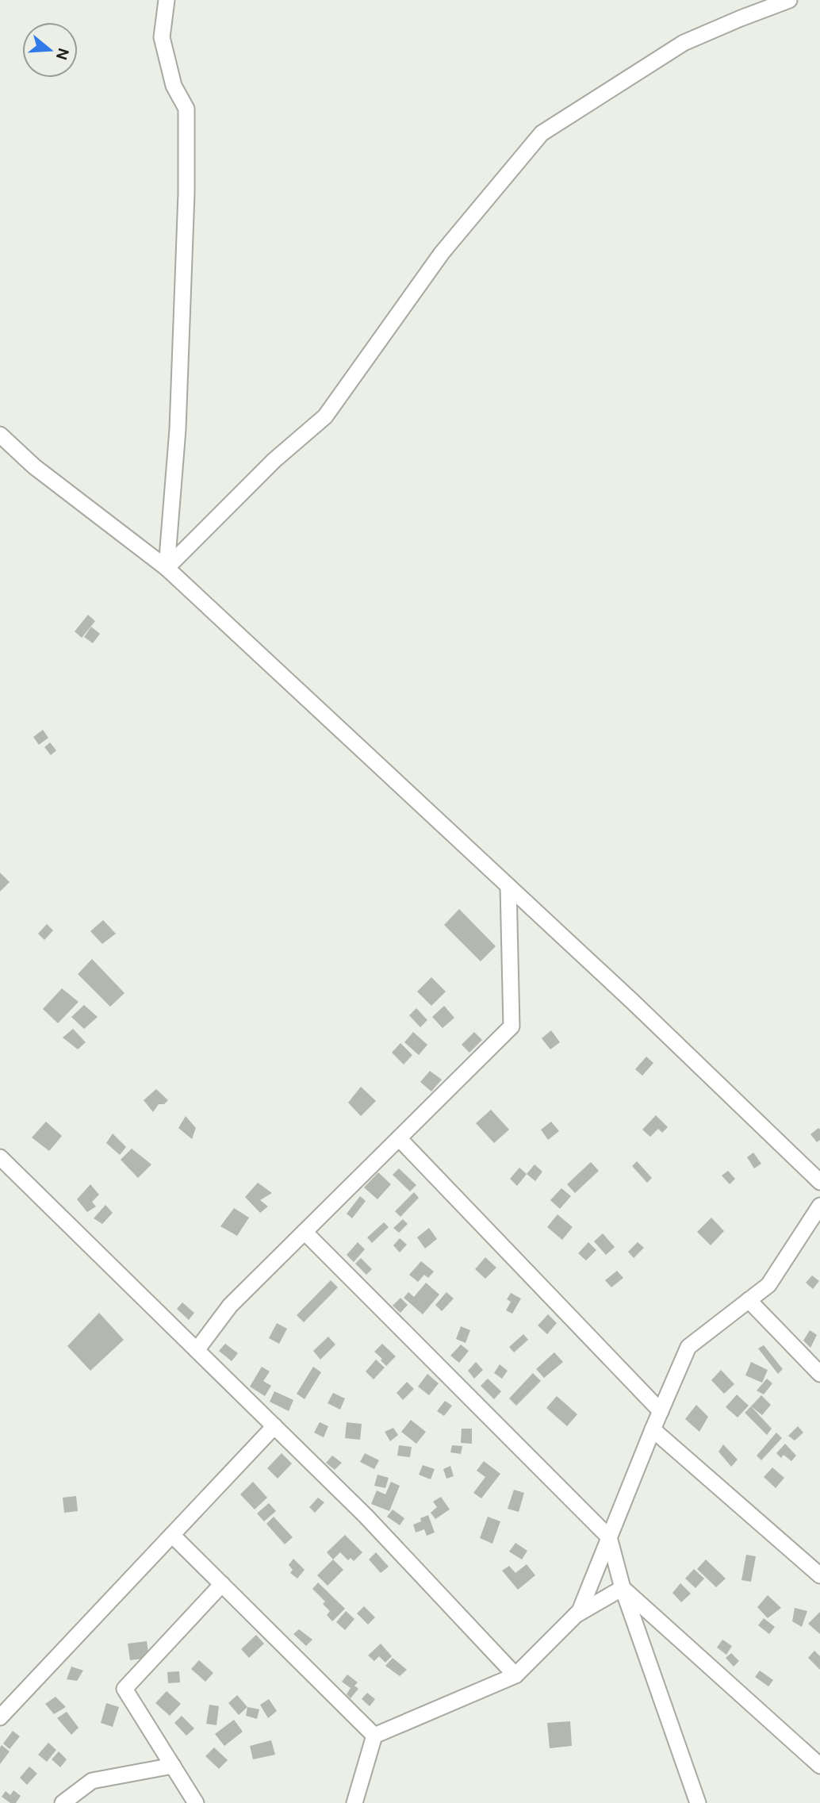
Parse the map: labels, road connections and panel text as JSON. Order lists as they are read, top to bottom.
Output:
{
  "north": "right"
}
